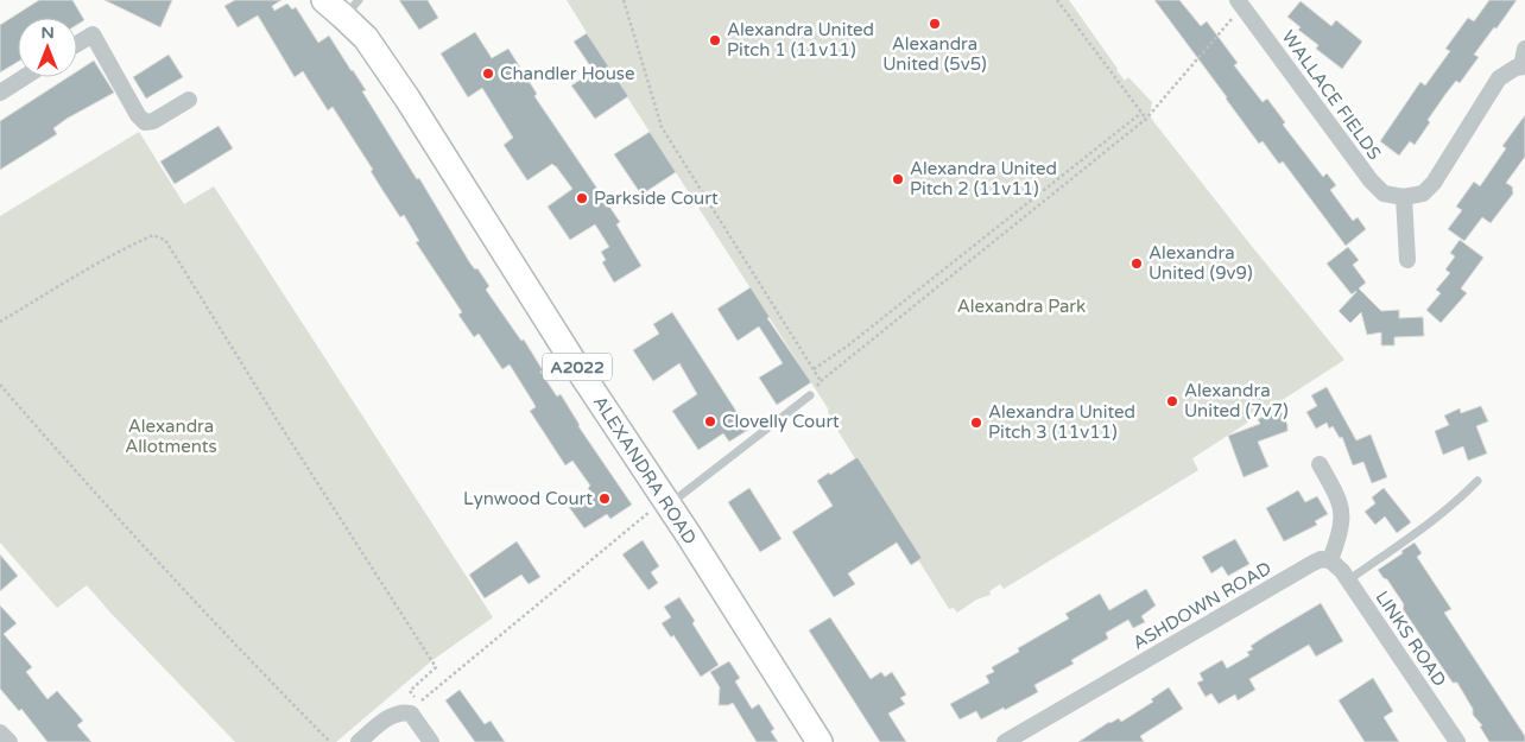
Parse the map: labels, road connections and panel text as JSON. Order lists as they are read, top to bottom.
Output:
{
  "streets": {
    "main road": ["A2022", "ALEXANDRA ROAD"],
    "street": ["WALLACE FIELDS", "ASHDOWN ROAD", "LINKS ROAD"]
  },
  "crossings": [
    ["ASHDOWN ROAD", "LINKS ROAD"]
  ],
  "parks": ["Alexandra Park", "Alexandra Allotments"],
  "places": [
    "Alexandra United (5v5)",
    "Alexandra United Pitch 1 (11v11)",
    "Chandler House",
    "Alexandra United Pitch 2 (11v11)",
    "Parkside Court",
    "Alexandra United (9v9)",
    "Alexandra United (7v7)",
    "Clovelly Court",
    "Alexandra United Pitch 3 (11v11)",
    "Lynwood Court"
  ],
  "north": "top"
}
